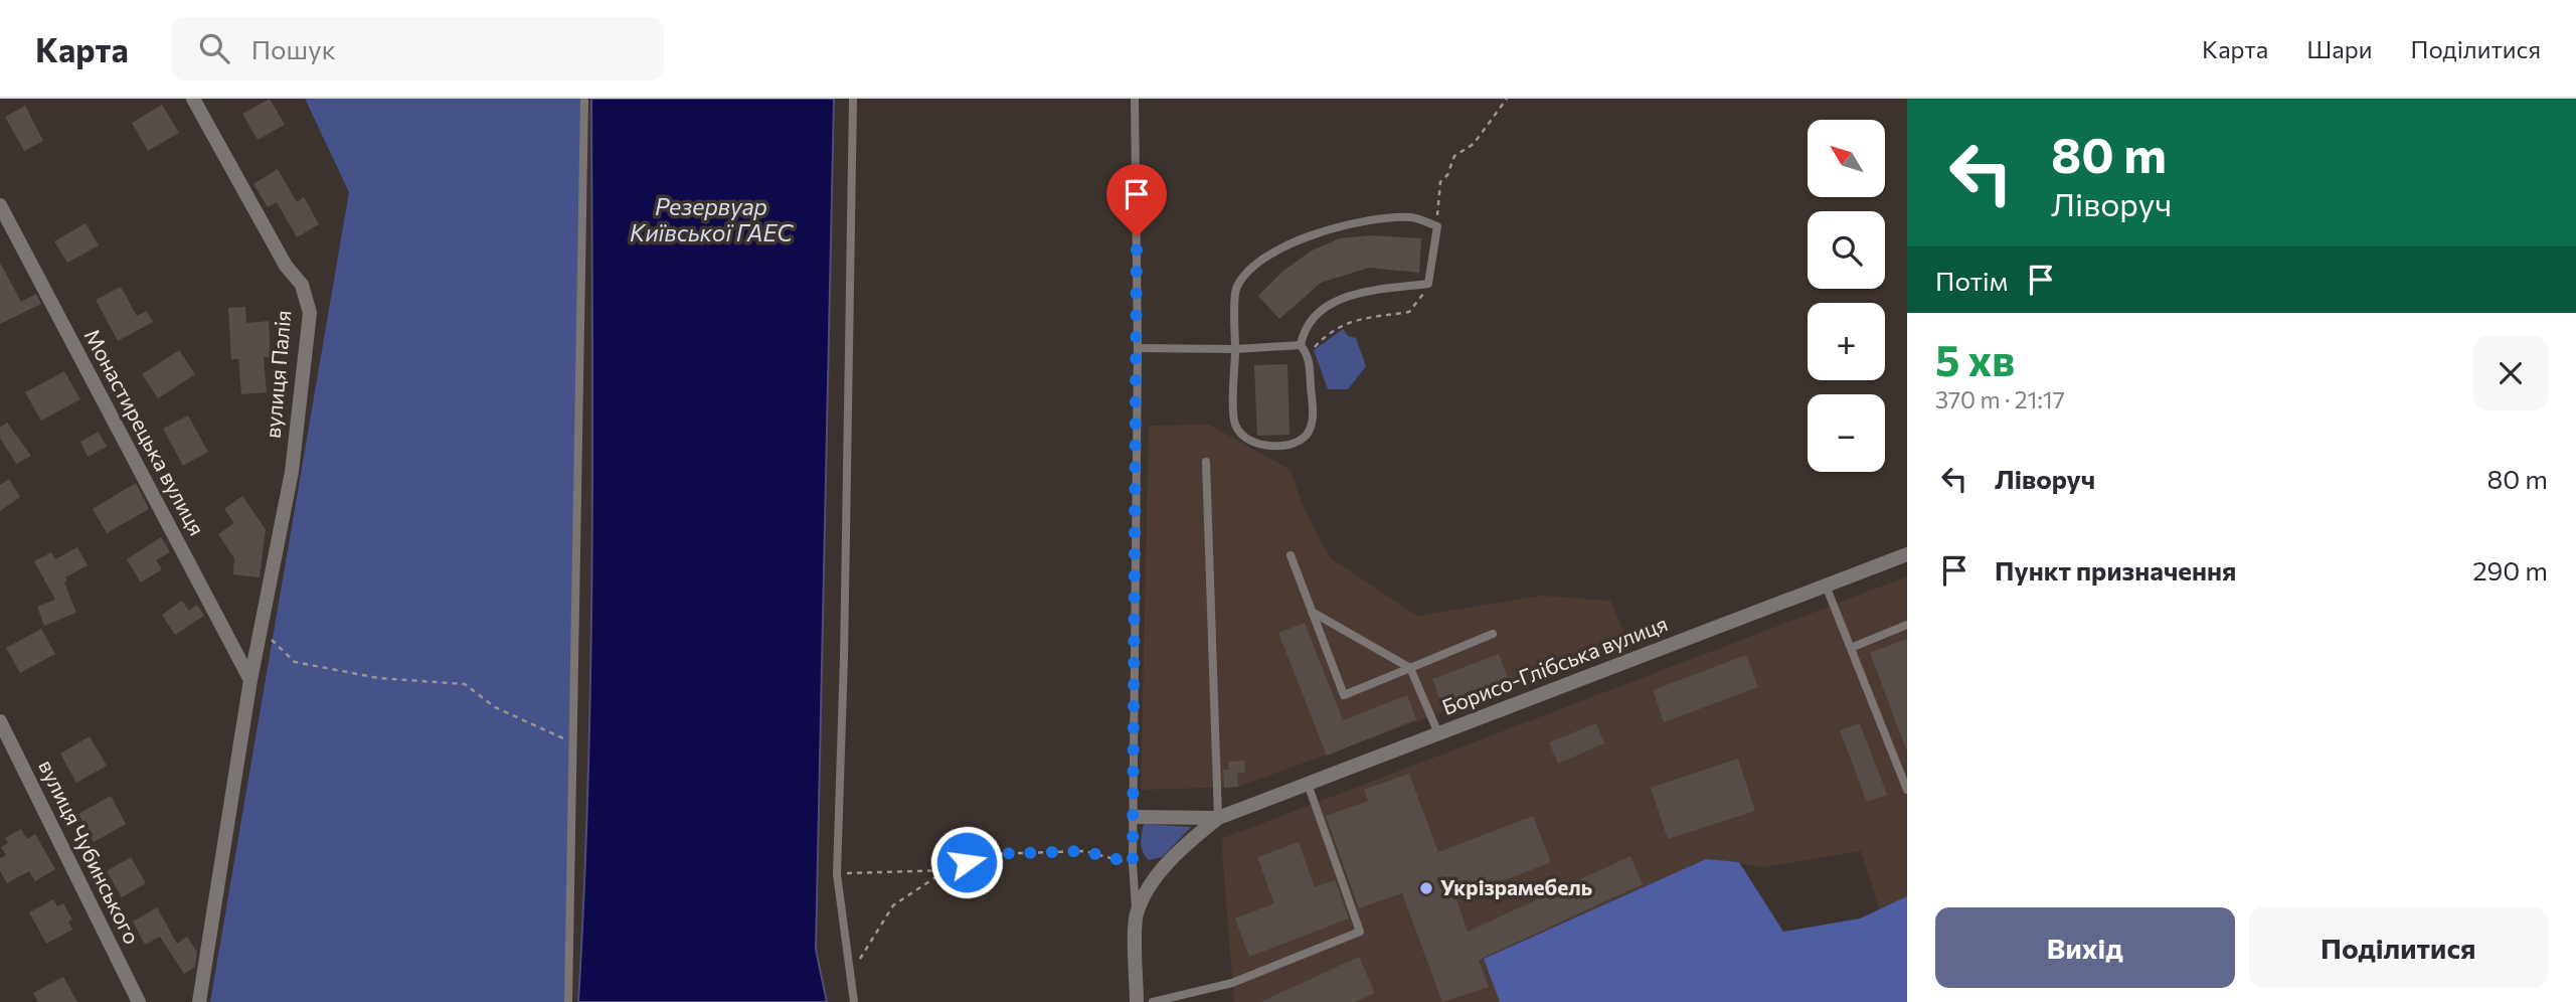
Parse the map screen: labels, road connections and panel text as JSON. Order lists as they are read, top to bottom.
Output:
{
  "streets": {
    "street": [
      "вулиця Палія",
      "Монастирецька вулиця",
      "Борисо-Глібська вулиця",
      "вулиця Чубинського"
    ]
  },
  "crossings": [
    ["вулиця Палія", "Монастирецька вулиця"]
  ],
  "water": ["Резервуар Київської ГАЕС"],
  "places": ["Укрізрамебель"],
  "north": "top left",
  "page": {
    "header": "Карта",
    "search": "Пошук",
    "nav": ["Карта", "Шари", "Поділитися"],
    "turn": ["80 m", "Ліворуч"],
    "map_buttons": ["+", "−"],
    "then": "Потім",
    "heading": ["5 хв", "370 m · 21:17"],
    "list": [
      {
        "name": "Ліворуч",
        "value": "80 m"
      },
      {
        "name": "Пункт призначення",
        "value": "290 m"
      }
    ],
    "buttons": ["Вихід", "Поділитися"]
  }
}
